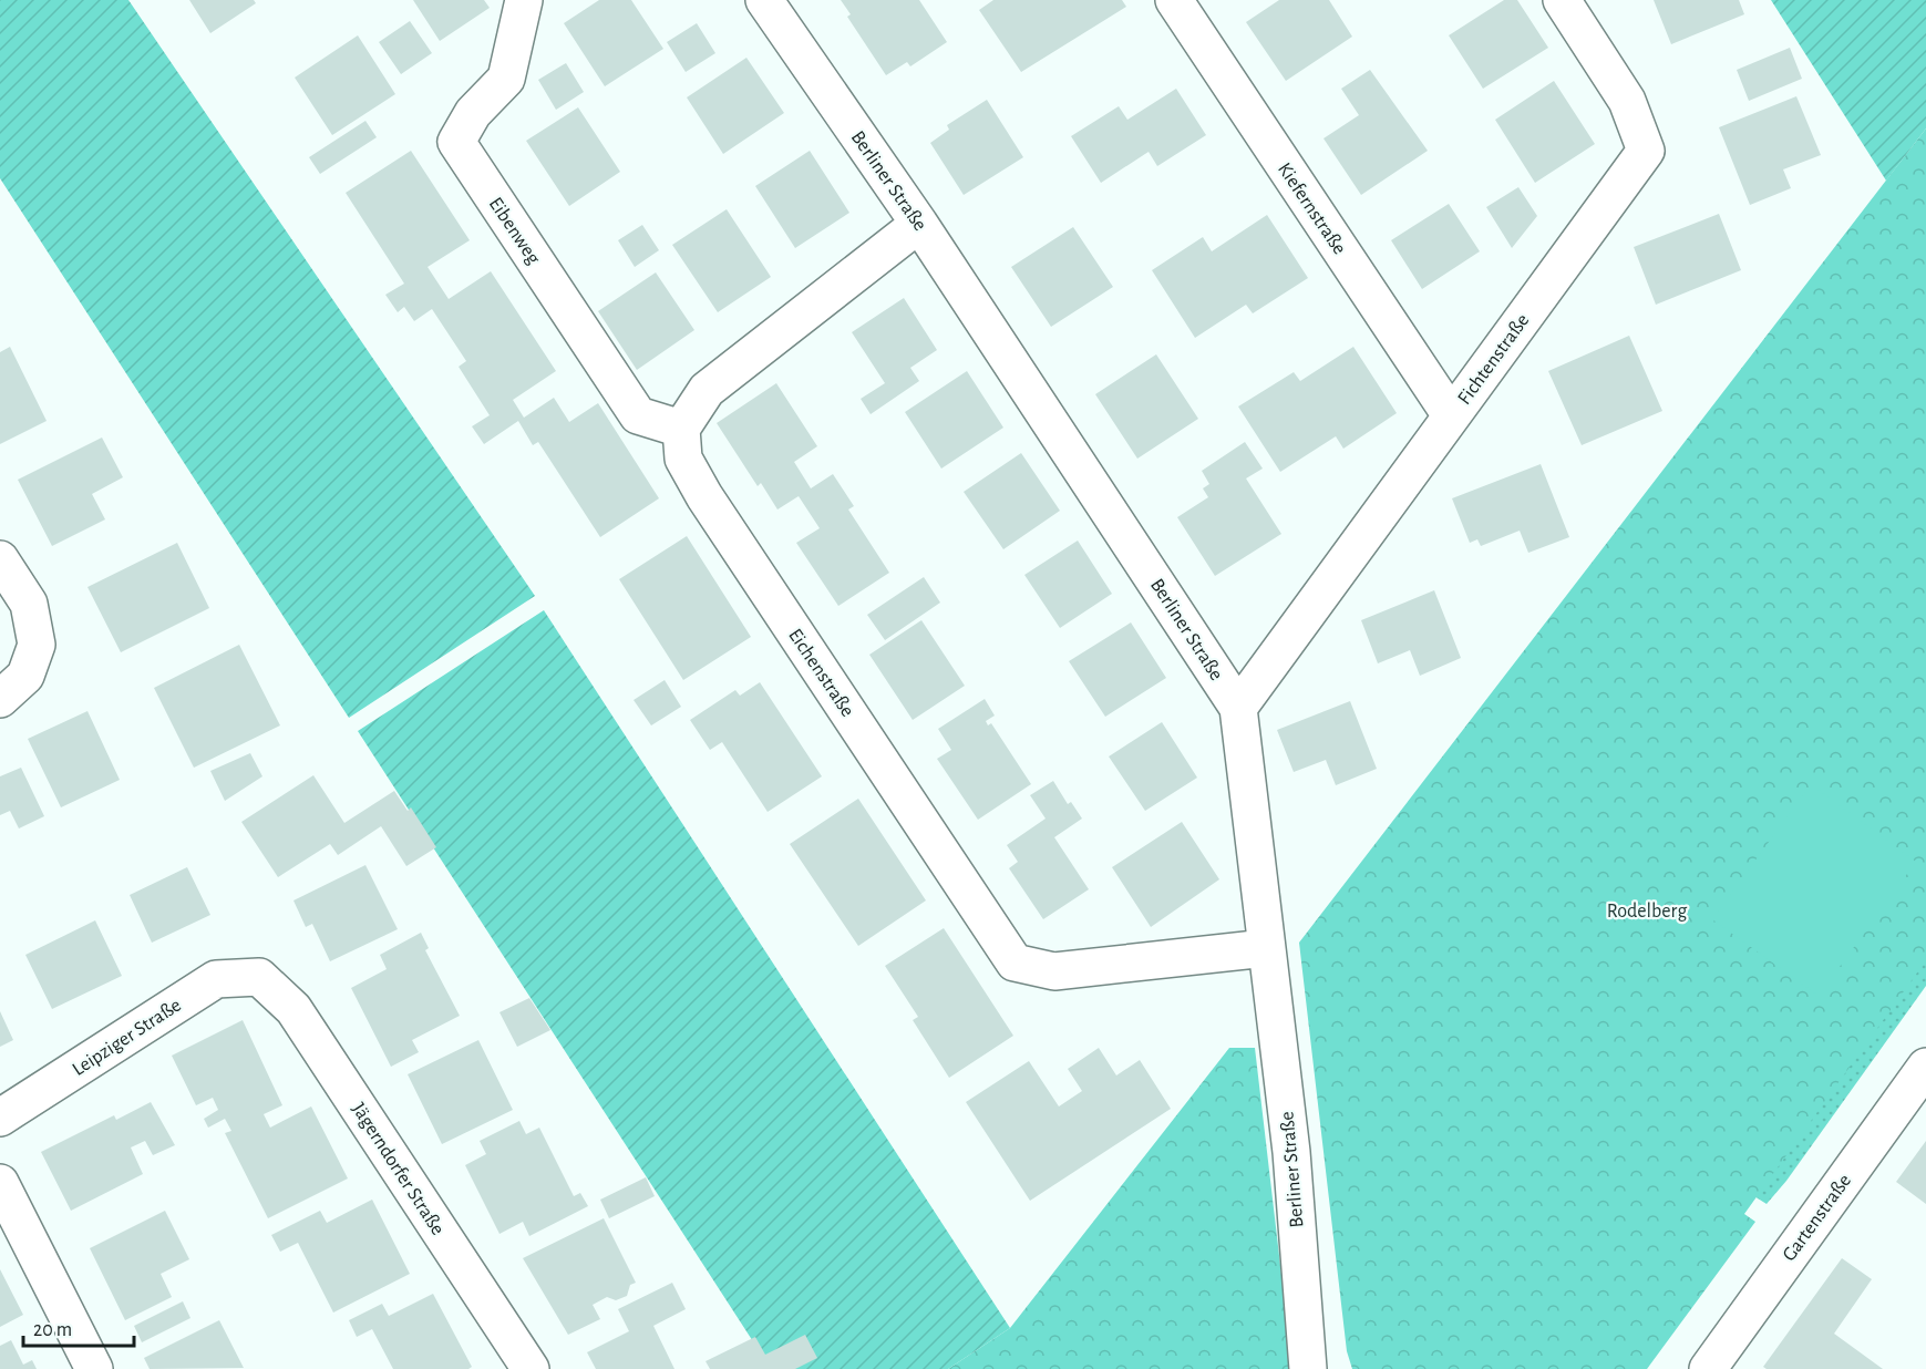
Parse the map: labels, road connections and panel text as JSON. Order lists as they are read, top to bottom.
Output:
{
  "streets": {
    "street": [
      "Berliner Straße",
      "Kiefernstraße",
      "Eibenweg",
      "Fichtenstraße",
      "Eichenstraße",
      "Leipziger Straße",
      "Jägerndorfer Straße",
      "Gartenstraße"
    ]
  },
  "crossings": [
    ["Berliner Straße", "Fichtenstraße"],
    ["Berliner Straße", "Eichenstraße"],
    ["Kiefernstraße", "Fichtenstraße"],
    ["Eibenweg", "Eichenstraße"],
    ["Leipziger Straße", "Jägerndorfer Straße"]
  ],
  "parks": ["Rodelberg"],
  "scale_bar": "20 m"
}
